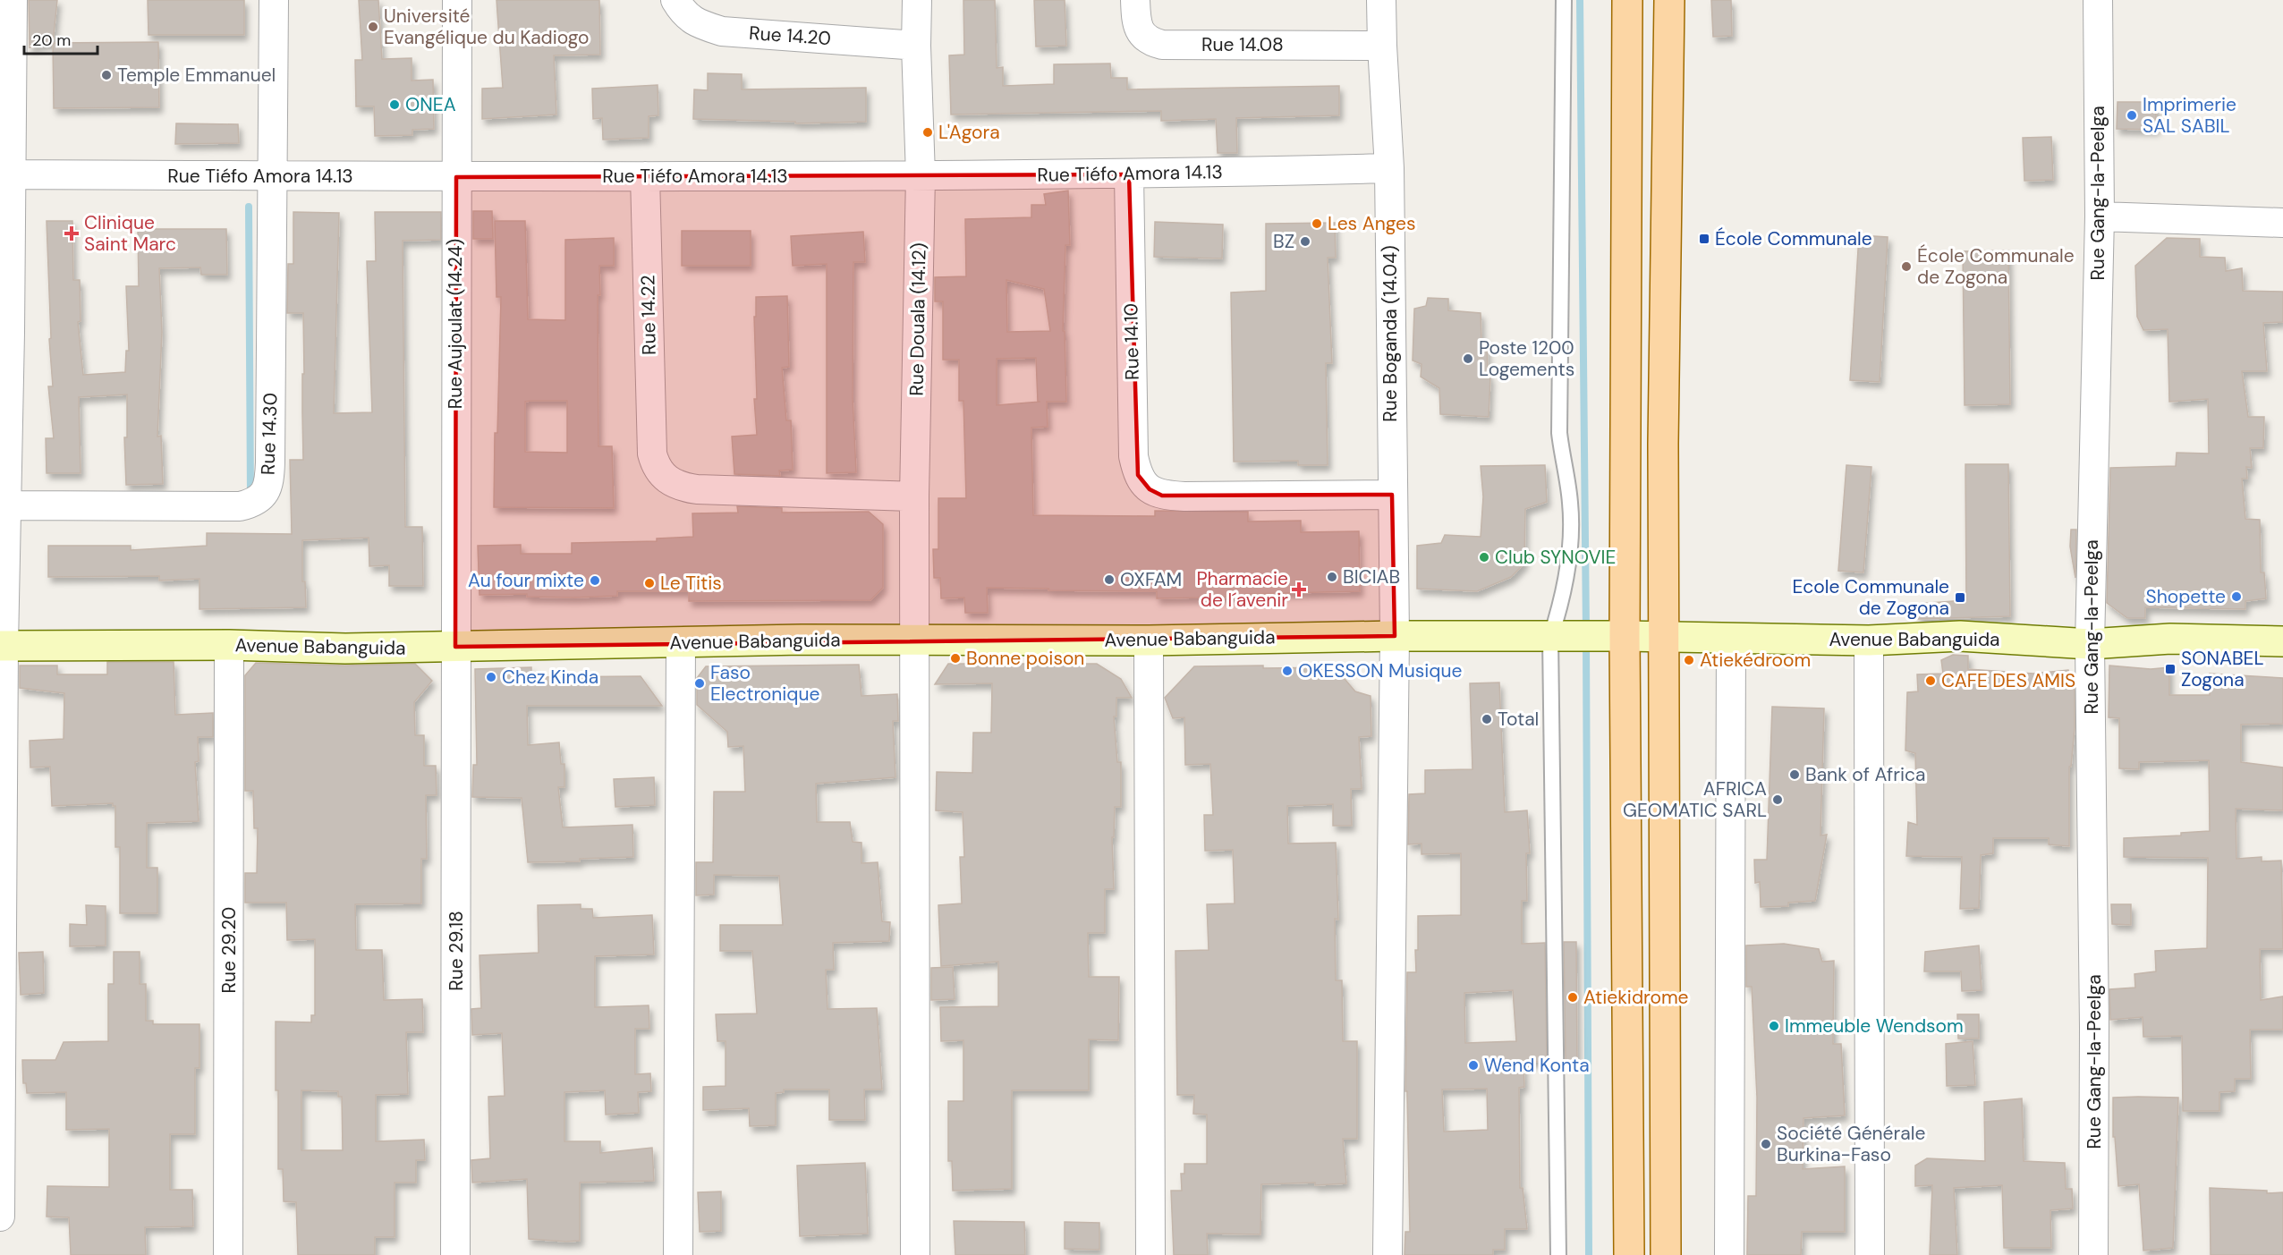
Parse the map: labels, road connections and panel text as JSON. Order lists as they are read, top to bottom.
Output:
{
  "streets": {
    "street": [
      "Rue 14.20",
      "Rue 14.08",
      "Rue Tiéfo Amora 14.13",
      "Rue Gang-la-Peelga",
      "Rue 14.22",
      "Rue Douala (14.12)",
      "Rue Aujoulat (14.24)",
      "Rue Boganda (14.04)",
      "Rue 14.10",
      "Rue 14.30",
      "Avenue Babanguida",
      "Rue 29.20",
      "Rue 29.18"
    ]
  },
  "crossings": [
    ["Rue 14.20", "Rue Douala (14.12)"],
    ["Rue 14.08", "Rue Boganda (14.04)"],
    ["Rue Tiéfo Amora 14.13", "Rue 14.22"],
    ["Rue Tiéfo Amora 14.13", "Rue Douala (14.12)"],
    ["Rue Tiéfo Amora 14.13", "Rue Aujoulat (14.24)"],
    ["Rue Tiéfo Amora 14.13", "Rue Boganda (14.04)"],
    ["Rue Tiéfo Amora 14.13", "Rue 14.10"],
    ["Rue Tiéfo Amora 14.13", "Rue 14.30"],
    ["Rue Gang-la-Peelga", "Avenue Babanguida"],
    ["Rue 14.22", "Rue Douala (14.12)"],
    ["Rue Douala (14.12)", "Avenue Babanguida"],
    ["Rue Aujoulat (14.24)", "Avenue Babanguida"],
    ["Rue Aujoulat (14.24)", "Rue 29.18"],
    ["Rue Boganda (14.04)", "Rue 14.10"],
    ["Rue Boganda (14.04)", "Avenue Babanguida"],
    ["Avenue Babanguida", "Rue 29.20"],
    ["Avenue Babanguida", "Rue 29.18"]
  ],
  "places": {
    "other": [
      "Université Evangélique du Kadiogo",
      "Temple Emmanuel",
      "ONEA",
      "Imprimerie SAL SABIL",
      "L'Agora",
      "Les Anges",
      "BZ",
      "École Communale de Zogona",
      "Poste 1200 Logements",
      "Club SYNOVIE",
      "BICIAB",
      "OXFAM",
      "Au four mixte",
      "Le Titis",
      "Shopette",
      "Bonne poison",
      "Atiekédroom",
      "OKESSON Musique",
      "Chez Kinda",
      "CAFE DES AMIS",
      "Faso Electronique",
      "Total",
      "Bank of Africa",
      "AFRICA GEOMATIC SARL",
      "Atiekidrome",
      "Immeuble Wendsom",
      "Wend Konta",
      "Société Générale Burkina-Faso"
    ],
    "health": ["Clinique Saint Marc", "Pharmacie de l´avenir"],
    "transit": ["École Communale", "Ecole Communale de Zogona", "SONABEL Zogona"]
  },
  "scale_bar": "20 m"
}
